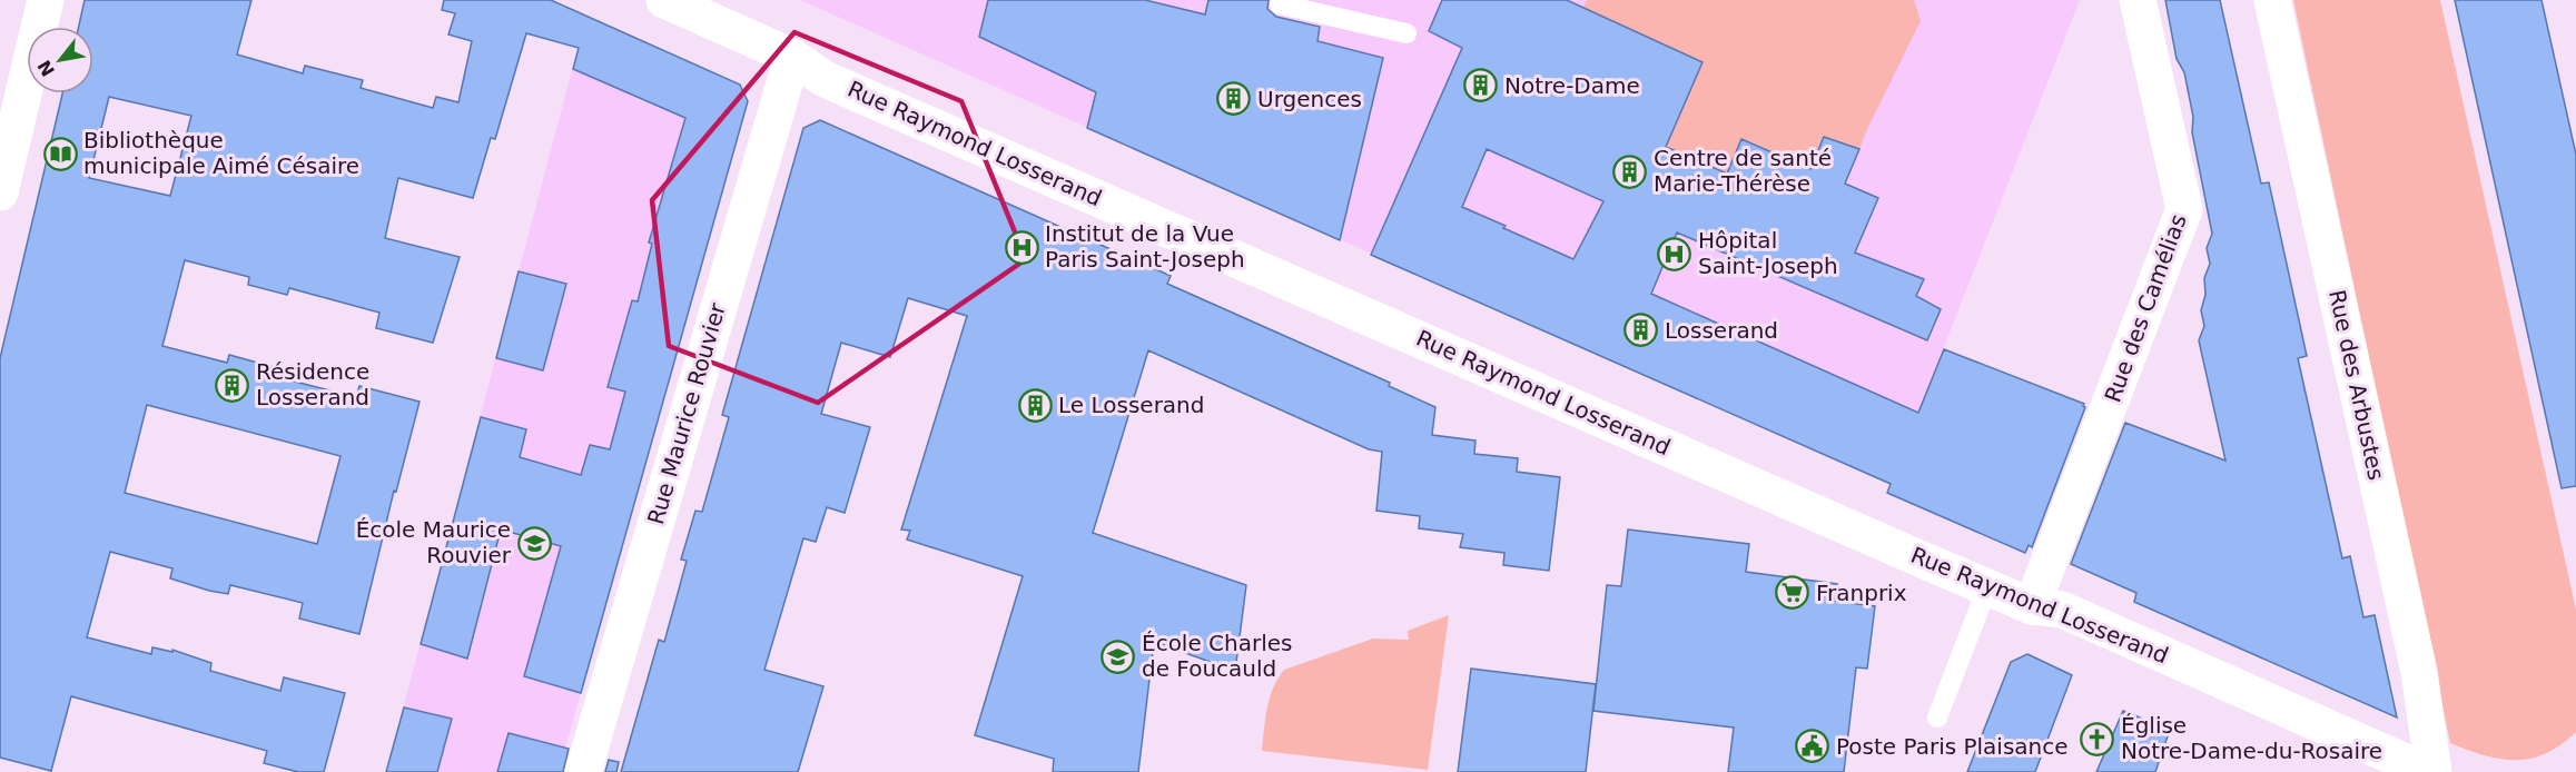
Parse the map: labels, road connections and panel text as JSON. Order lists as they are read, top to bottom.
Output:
{
  "streets": {
    "street": [
      "Rue Raymond Losserand",
      "Rue des Camélias",
      "Rue des Arbustes",
      "Rue Maurice Rouvier"
    ]
  },
  "crossings": [
    ["Rue Raymond Losserand", "Rue des Camélias"],
    ["Rue Raymond Losserand", "Rue Maurice Rouvier"]
  ],
  "places": {
    "building": [
      "Notre-Dame",
      "Urgences",
      "Centre de santé Marie-Thérèse",
      "Losserand",
      "Résidence Losserand",
      "Le Losserand"
    ],
    "library": ["Bibliothèque municipale Aimé Césaire"],
    "hospital": ["Institut de la Vue Paris Saint-Joseph", "Hôpital Saint-Joseph"],
    "school or university": ["École Maurice Rouvier", "École Charles de Foucauld"],
    "supermarket": ["Franprix"],
    "church": ["Église Notre-Dame-du-Rosaire"],
    "public building": ["Poste Paris Plaisance"]
  },
  "north": "bottom left"
}
